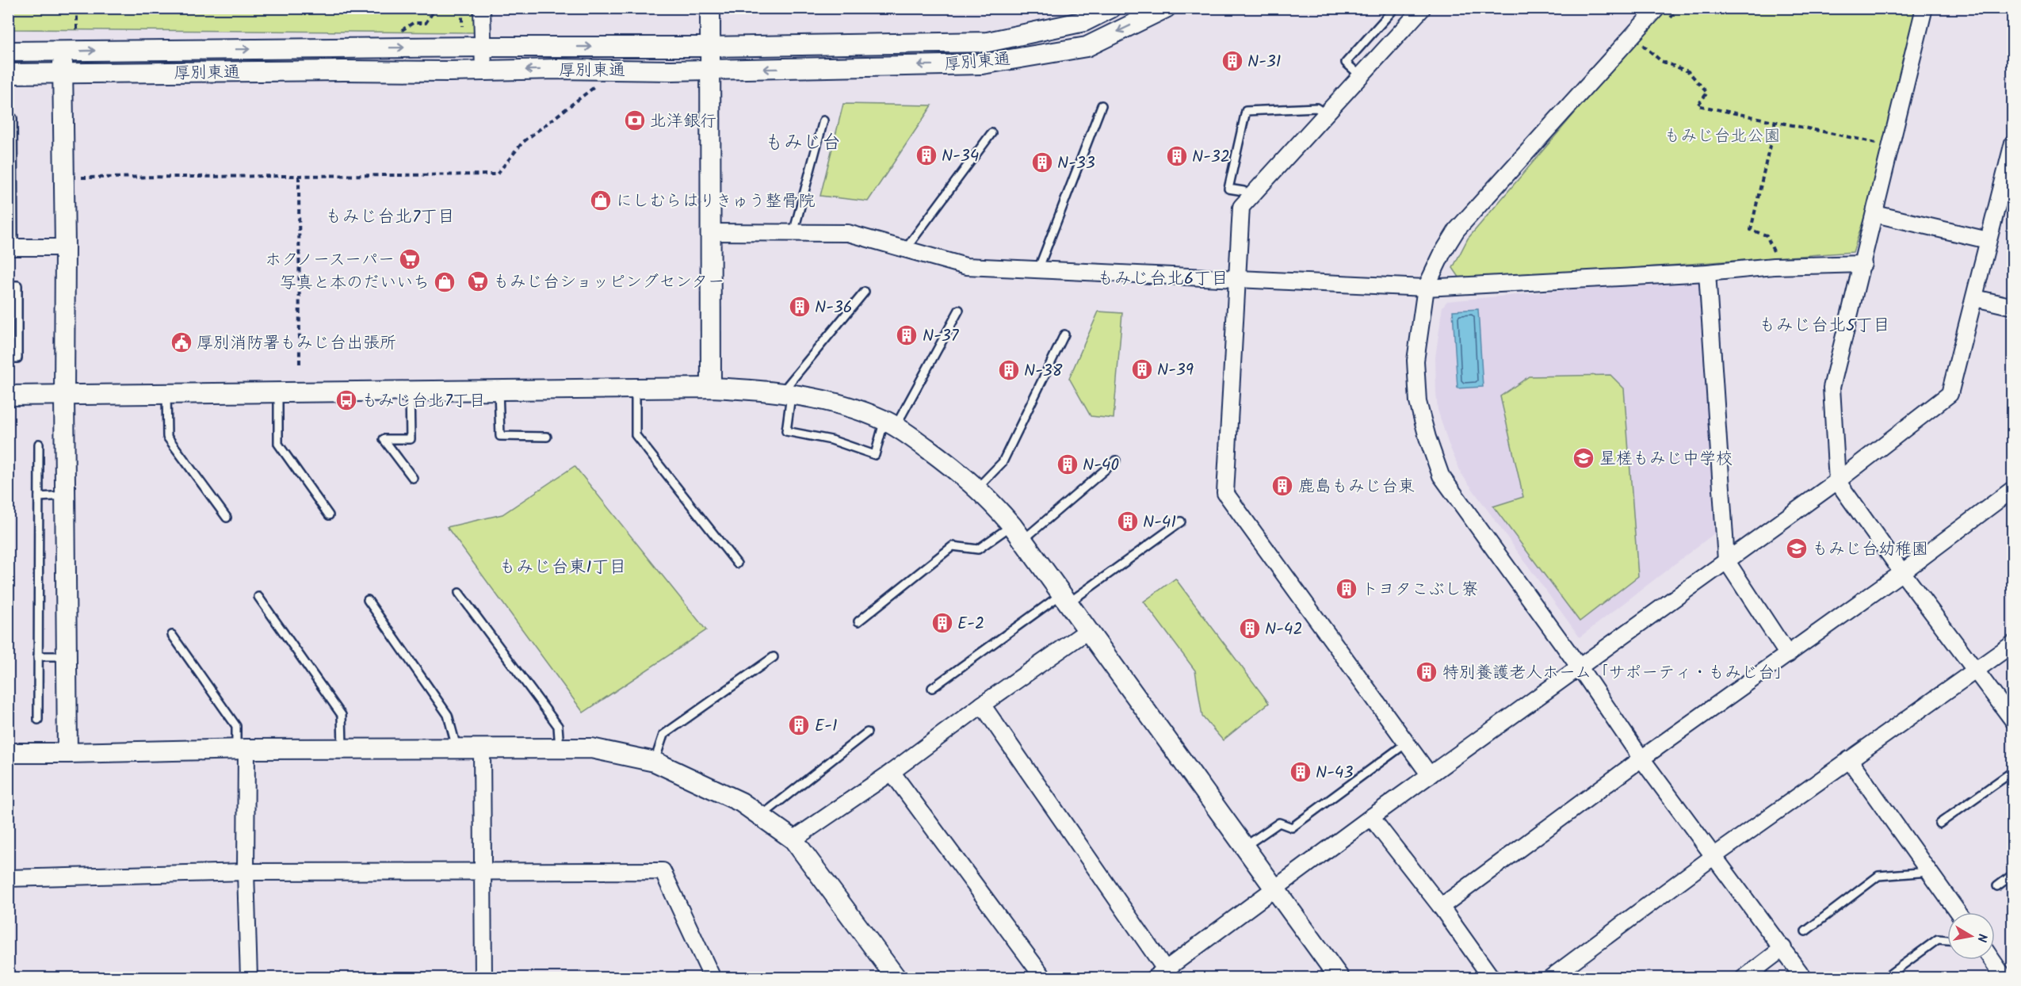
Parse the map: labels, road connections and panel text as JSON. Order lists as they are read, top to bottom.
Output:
{
  "streets": {
    "street": ["厚別東通"]
  },
  "districts": [
    "もみじ台",
    "もみじ台北7丁目",
    "もみじ台北6丁目",
    "もみじ台北5丁目",
    "もみじ台東1丁目"
  ],
  "parks": ["もみじ台北公園"],
  "places": {
    "building": [
      "N-31",
      "N-34",
      "N-32",
      "N-33",
      "N-36",
      "N-37",
      "N-39",
      "N-38",
      "N-40",
      "鹿島もみじ台東",
      "N-41",
      "トヨタこぶし寮",
      "E-2",
      "N-42",
      "特別養護老人ホーム「サポーティ・もみじ台」",
      "E-1",
      "N-43"
    ],
    "bank": ["北洋銀行"],
    "shop": ["にしむらはりきゅう整骨院", "写真と本のだいいち"],
    "supermarket": ["ホクノースーパー", "もみじ台ショッピングセンター"],
    "public building": ["厚別消防署もみじ台出張所"],
    "bus stop": ["もみじ台北7丁目"],
    "school or university": ["星槎もみじ中学校", "もみじ台幼稚園"]
  },
  "north": "right"
}
